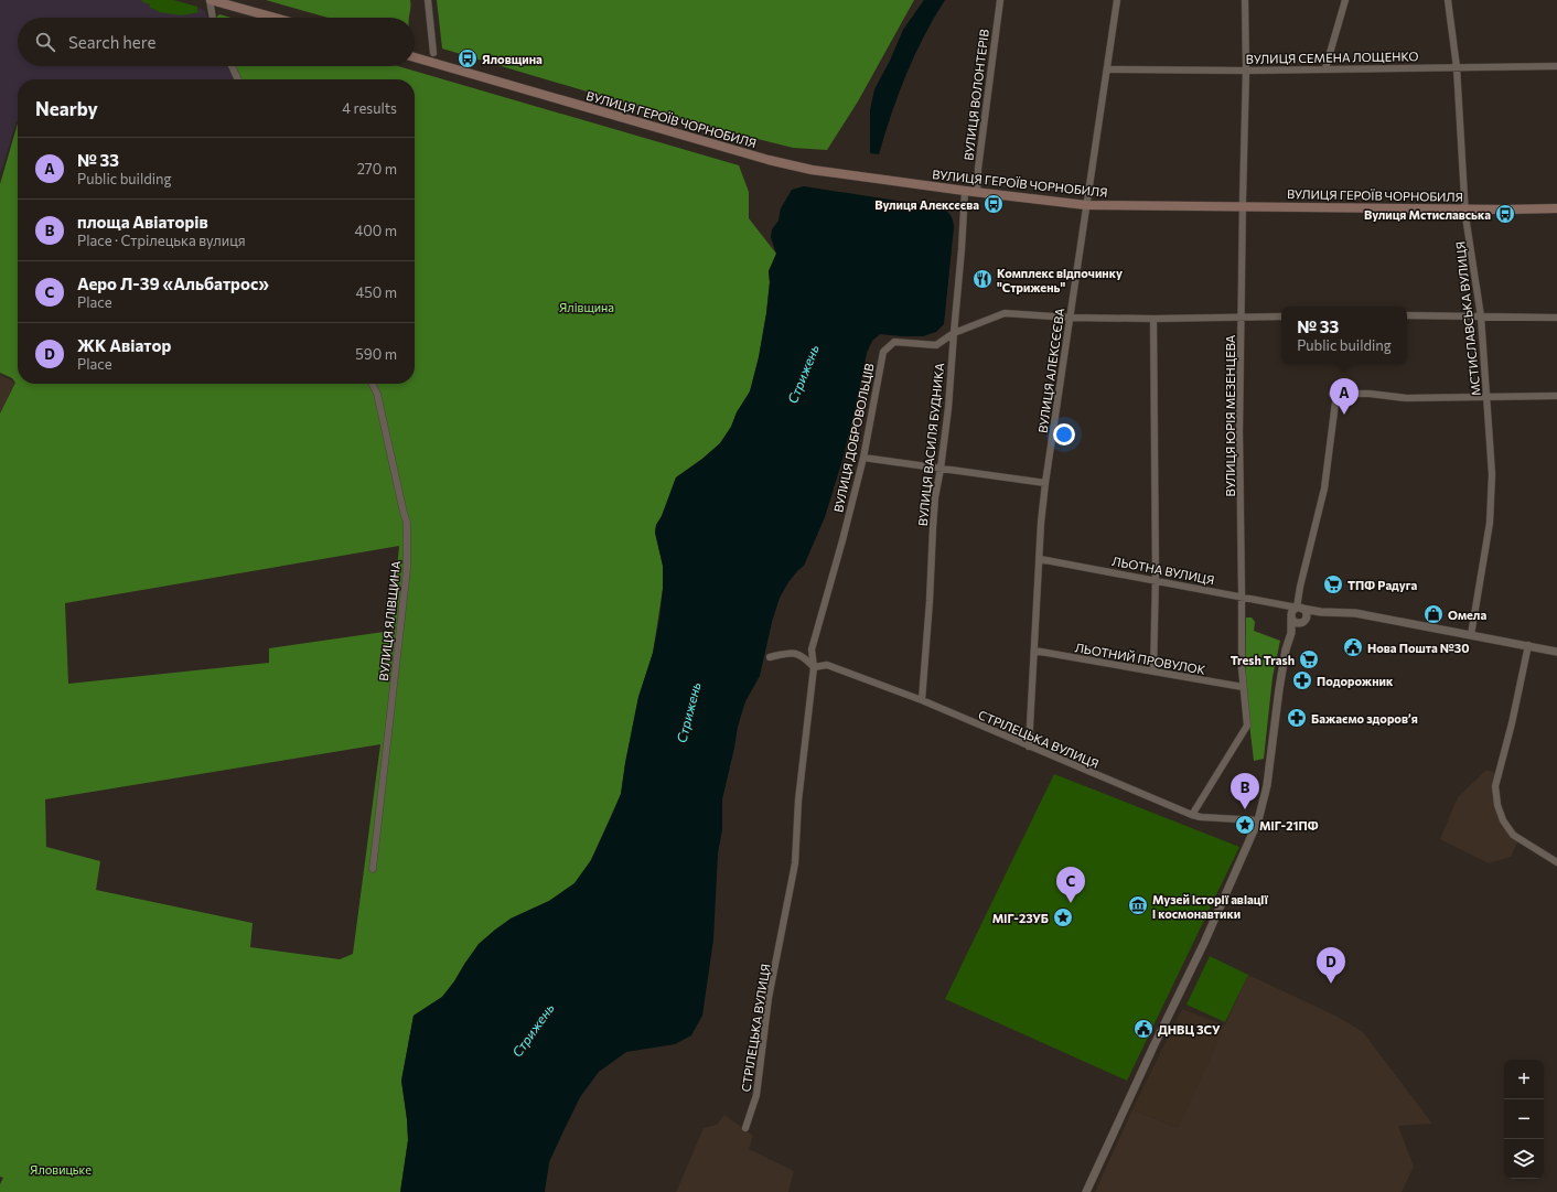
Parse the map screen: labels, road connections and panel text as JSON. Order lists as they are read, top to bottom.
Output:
{
  "streets": {
    "main road": ["ВУЛИЦЯ ГЕРОЇВ ЧОРНОБИЛЯ"],
    "street": [
      "ВУЛИЦЯ СЕМЕНА ЛОЩЕНКО",
      "ВУЛИЦЯ ВОЛОНТЕРІВ",
      "МСТИСЛАВСЬКА ВУЛИЦЯ",
      "ВУЛИЦЯ АЛЕКСЄЄВА",
      "ВУЛИЦЯ ЮРІЯ МЕЗЕНЦЕВА",
      "ВУЛИЦЯ ДОБРОВОЛЬЦІВ",
      "ВУЛИЦЯ ВАСИЛЯ БУДНИКА",
      "ЛЬОТНА ВУЛИЦЯ",
      "ВУЛИЦЯ ЯЛІВЩИНА",
      "ЛЬОТНИЙ ПРОВУЛОК",
      "СТРІЛЕЦЬКА ВУЛИЦЯ"
    ]
  },
  "crossings": [
    ["ВУЛИЦЯ СЕМЕНА ЛОЩЕНКО", "МСТИСЛАВСЬКА ВУЛИЦЯ"],
    ["ВУЛИЦЯ СЕМЕНА ЛОЩЕНКО", "ВУЛИЦЯ АЛЕКСЄЄВА"],
    ["ВУЛИЦЯ СЕМЕНА ЛОЩЕНКО", "ВУЛИЦЯ ЮРІЯ МЕЗЕНЦЕВА"],
    ["ВУЛИЦЯ ВОЛОНТЕРІВ", "ВУЛИЦЯ ГЕРОЇВ ЧОРНОБИЛЯ"],
    ["ВУЛИЦЯ ГЕРОЇВ ЧОРНОБИЛЯ", "МСТИСЛАВСЬКА ВУЛИЦЯ"],
    ["ВУЛИЦЯ ГЕРОЇВ ЧОРНОБИЛЯ", "ВУЛИЦЯ АЛЕКСЄЄВА"],
    ["ВУЛИЦЯ ГЕРОЇВ ЧОРНОБИЛЯ", "ВУЛИЦЯ ЮРІЯ МЕЗЕНЦЕВА"],
    ["ВУЛИЦЯ ГЕРОЇВ ЧОРНОБИЛЯ", "ВУЛИЦЯ ВАСИЛЯ БУДНИКА"],
    ["МСТИСЛАВСЬКА ВУЛИЦЯ", "ЛЬОТНА ВУЛИЦЯ"],
    ["ВУЛИЦЯ АЛЕКСЄЄВА", "ВУЛИЦЯ ДОБРОВОЛЬЦІВ"],
    ["ВУЛИЦЯ АЛЕКСЄЄВА", "ЛЬОТНА ВУЛИЦЯ"],
    ["ВУЛИЦЯ АЛЕКСЄЄВА", "ЛЬОТНИЙ ПРОВУЛОК"],
    ["ВУЛИЦЯ АЛЕКСЄЄВА", "СТРІЛЕЦЬКА ВУЛИЦЯ"],
    ["ВУЛИЦЯ ЮРІЯ МЕЗЕНЦЕВА", "ВУЛИЦЯ ДОБРОВОЛЬЦІВ"],
    ["ВУЛИЦЯ ЮРІЯ МЕЗЕНЦЕВА", "ЛЬОТНА ВУЛИЦЯ"],
    ["ВУЛИЦЯ ЮРІЯ МЕЗЕНЦЕВА", "ЛЬОТНИЙ ПРОВУЛОК"],
    ["ВУЛИЦЯ ЮРІЯ МЕЗЕНЦЕВА", "СТРІЛЕЦЬКА ВУЛИЦЯ"],
    ["ВУЛИЦЯ ДОБРОВОЛЬЦІВ", "ВУЛИЦЯ ВАСИЛЯ БУДНИКА"],
    ["ВУЛИЦЯ ДОБРОВОЛЬЦІВ", "СТРІЛЕЦЬКА ВУЛИЦЯ"],
    ["ВУЛИЦЯ ВАСИЛЯ БУДНИКА", "СТРІЛЕЦЬКА ВУЛИЦЯ"],
    ["ЛЬОТНА ВУЛИЦЯ", "СТРІЛЕЦЬКА ВУЛИЦЯ"]
  ],
  "water": ["Стрижень"],
  "parks": ["Ялівщина", "Яловицьке"],
  "places": {
    "bus stop": ["Яловщина", "Вулиця Алексєєва", "Вулиця Мстиславська"],
    "restaurant": ["Комплекс відпочинку \"Стрижень\""],
    "supermarket": ["ТПФ Радуга", "Tresh Trash"],
    "shop": ["Омела"],
    "public building": ["Нова Пошта №30", "ДНВЦ ЗСУ"],
    "pharmacy": ["Подорожник", "Бажаємо здоров’я"],
    "place": ["МіГ-21ПФ", "МіГ-23УБ"],
    "museum": ["Музей історії авіації і космонавтики"]
  },
  "page": {
    "search": "Search here",
    "heading": ["Nearby", "4 results"],
    "list": [
      {
        "mark": "A",
        "name": "№ 33",
        "note": "Public building",
        "value": "270 m"
      },
      {
        "mark": "B",
        "name": "площа Авіаторів",
        "note": "Place · Стрілецька вулиця",
        "value": "400 m"
      },
      {
        "mark": "C",
        "name": "Аеро Л-39 «Альбатрос»",
        "note": "Place",
        "value": "450 m"
      },
      {
        "mark": "D",
        "name": "ЖК Авіатор",
        "note": "Place",
        "value": "590 m"
      }
    ],
    "popup": ["№ 33", "Public building"],
    "pins": [
      "A",
      "B",
      "C",
      "D"
    ],
    "map_buttons": ["+", "−"]
  }
}
